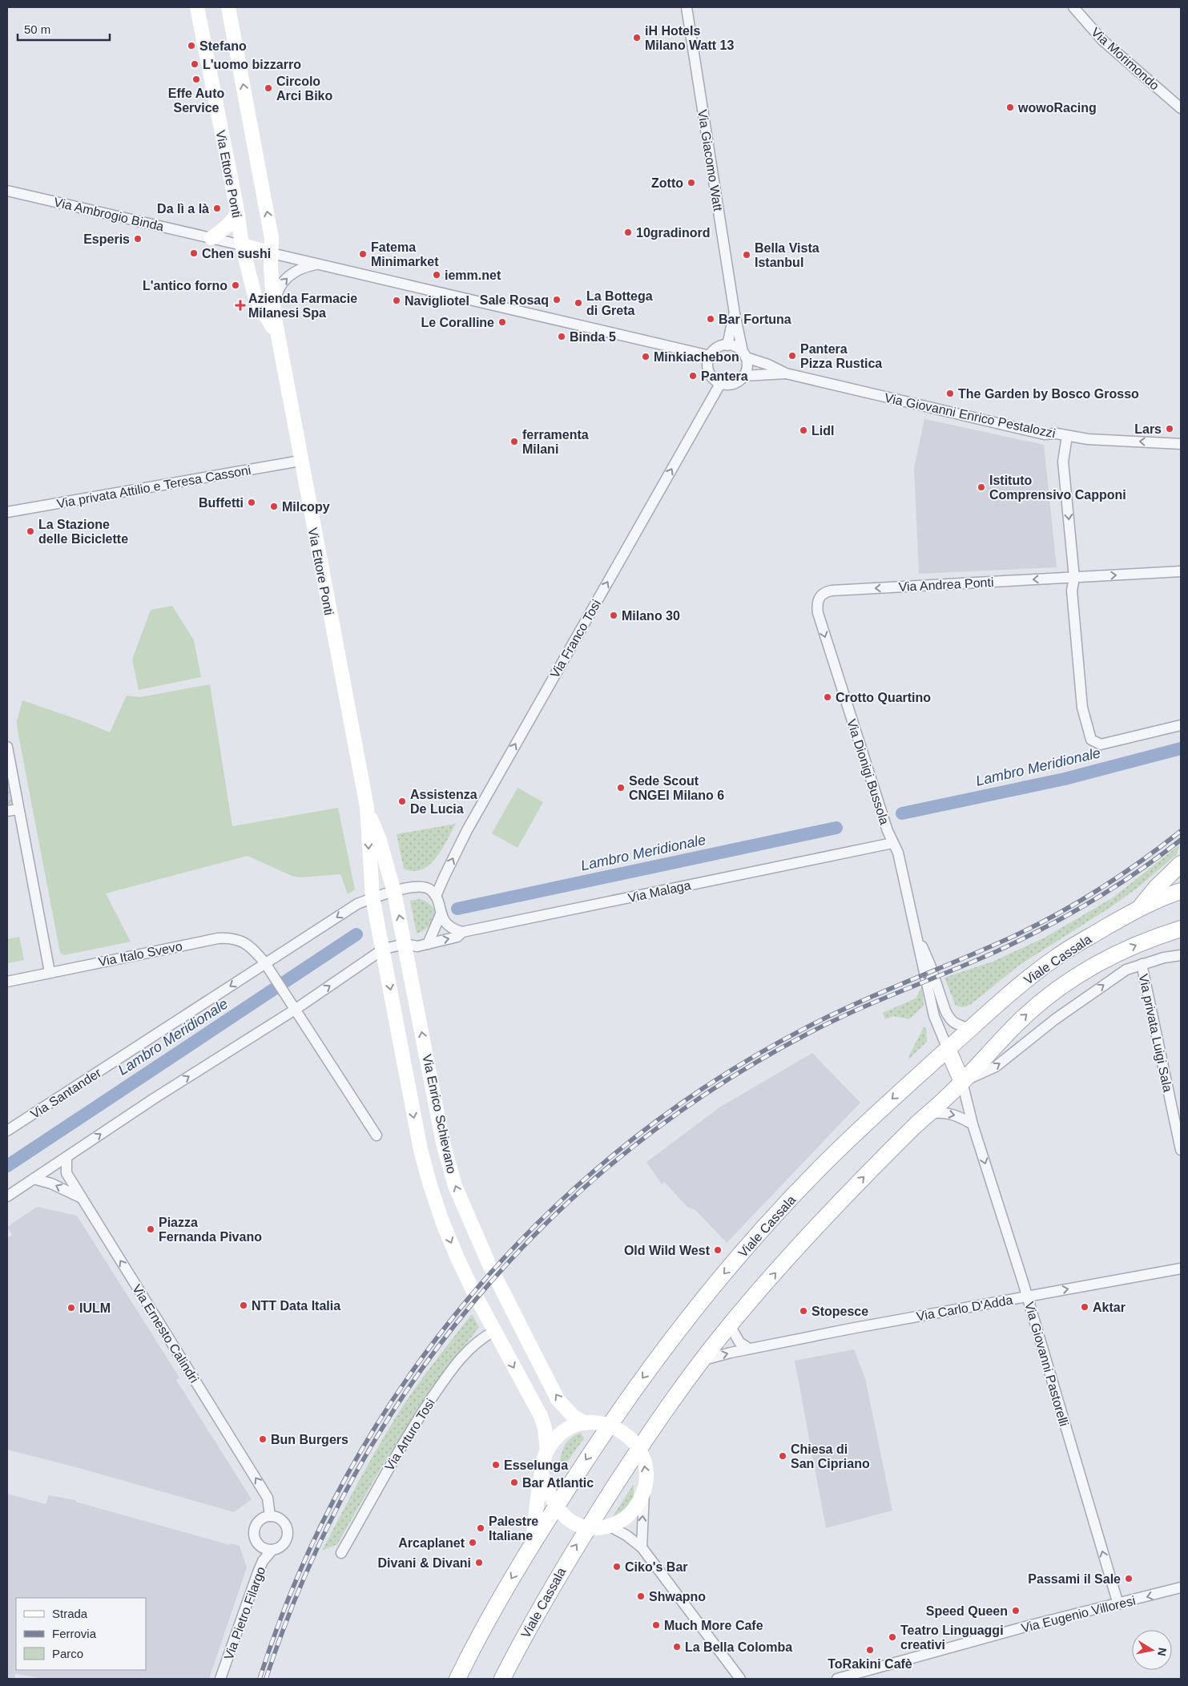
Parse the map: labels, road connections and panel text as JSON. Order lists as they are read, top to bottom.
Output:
{
  "streets": {
    "main road": ["Viale Cassala"],
    "street": [
      "Via Morimondo",
      "Via Giacomo Watt",
      "Via Ettore Ponti",
      "Via Ambrogio Binda",
      "Via Giovanni Enrico Pestalozzi",
      "Via privata Attilio e Teresa Cassoni",
      "Via Andrea Ponti",
      "Via Franco Tosi",
      "Via Dionigi Bussola",
      "Via Malaga",
      "Via Italo Svevo",
      "Via privata Luigi Sala",
      "Via Santander",
      "Via Enrico Schievano",
      "Via Carlo D'Adda",
      "Via Ernesto Calindri",
      "Via Giovanni Pastorelli",
      "Via Arturo Tosi",
      "Via Pietro Filargo",
      "Via Eugenio Villoresi"
    ]
  },
  "crossings": [
    ["Via Giacomo Watt", "Via Ambrogio Binda"],
    ["Via Giacomo Watt", "Via Giovanni Enrico Pestalozzi"],
    ["Via Giacomo Watt", "Via Franco Tosi"],
    ["Via Ettore Ponti", "Via Ambrogio Binda"],
    ["Via Ettore Ponti", "Via privata Attilio e Teresa Cassoni"],
    ["Via Ettore Ponti", "Via Santander"],
    ["Via Ettore Ponti", "Via Enrico Schievano"],
    ["Via Ambrogio Binda", "Via Giovanni Enrico Pestalozzi"],
    ["Via Ambrogio Binda", "Via Franco Tosi"],
    ["Via Giovanni Enrico Pestalozzi", "Via Franco Tosi"],
    ["Via Andrea Ponti", "Via Dionigi Bussola"],
    ["Via Franco Tosi", "Via Santander"],
    ["Via Dionigi Bussola", "Via Malaga"],
    ["Via Dionigi Bussola", "Viale Cassala"],
    ["Via Malaga", "Via Enrico Schievano"],
    ["Via Italo Svevo", "Via Santander"],
    ["Viale Cassala", "Via privata Luigi Sala"],
    ["Viale Cassala", "Via Enrico Schievano"],
    ["Viale Cassala", "Via Carlo D'Adda"],
    ["Viale Cassala", "Via Giovanni Pastorelli"],
    ["Via Santander", "Via Enrico Schievano"],
    ["Via Enrico Schievano", "Via Arturo Tosi"],
    ["Via Carlo D'Adda", "Via Giovanni Pastorelli"],
    ["Via Ernesto Calindri", "Via Pietro Filargo"],
    ["Via Giovanni Pastorelli", "Via Eugenio Villoresi"]
  ],
  "one_way": ["Via Franco Tosi", "Via Carlo D'Adda", "Via Ernesto Calindri"],
  "water": ["Lambro Meridionale"],
  "places": {
    "other": [
      "iH Hotels Milano Watt 13",
      "Stefano",
      "L'uomo bizzarro",
      "Effe Auto Service",
      "Circolo Arci Biko",
      "wowoRacing",
      "Zotto",
      "Da lì a là",
      "10gradinord",
      "Esperis",
      "Chen sushi",
      "Fatema Minimarket",
      "Bella Vista Istanbul",
      "iemm.net",
      "L'antico forno",
      "Sale Rosaq",
      "Navigliotel",
      "La Bottega di Greta",
      "Bar Fortuna",
      "Le Coralline",
      "Binda 5",
      "Pantera Pizza Rustica",
      "Minkiachebon",
      "Pantera",
      "The Garden by Bosco Grosso",
      "Lars",
      "Lidl",
      "ferramenta Milani",
      "Istituto Comprensivo Capponi",
      "Buffetti",
      "Milcopy",
      "La Stazione delle Biciclette",
      "Milano 30",
      "Crotto Quartino",
      "Sede Scout CNGEI Milano 6",
      "Assistenza De Lucia",
      "Piazza Fernanda Pivano",
      "Old Wild West",
      "NTT Data Italia",
      "Aktar",
      "IULM",
      "Stopesce",
      "Bun Burgers",
      "Chiesa di San Cipriano",
      "Esselunga",
      "Bar Atlantic",
      "Palestre Italiane",
      "Arcaplanet",
      "Divani & Divani",
      "Ciko's Bar",
      "Passami il Sale",
      "Shwapno",
      "Speed Queen",
      "Much More Cafe",
      "Teatro Linguaggi creativi",
      "La Bella Colomba",
      "ToRakini Cafè"
    ],
    "health": ["Azienda Farmacie Milanesi Spa"]
  },
  "legend": ["Strada", "Ferrovia", "Parco"],
  "scale_bar": "50 m",
  "north": "right"
}
